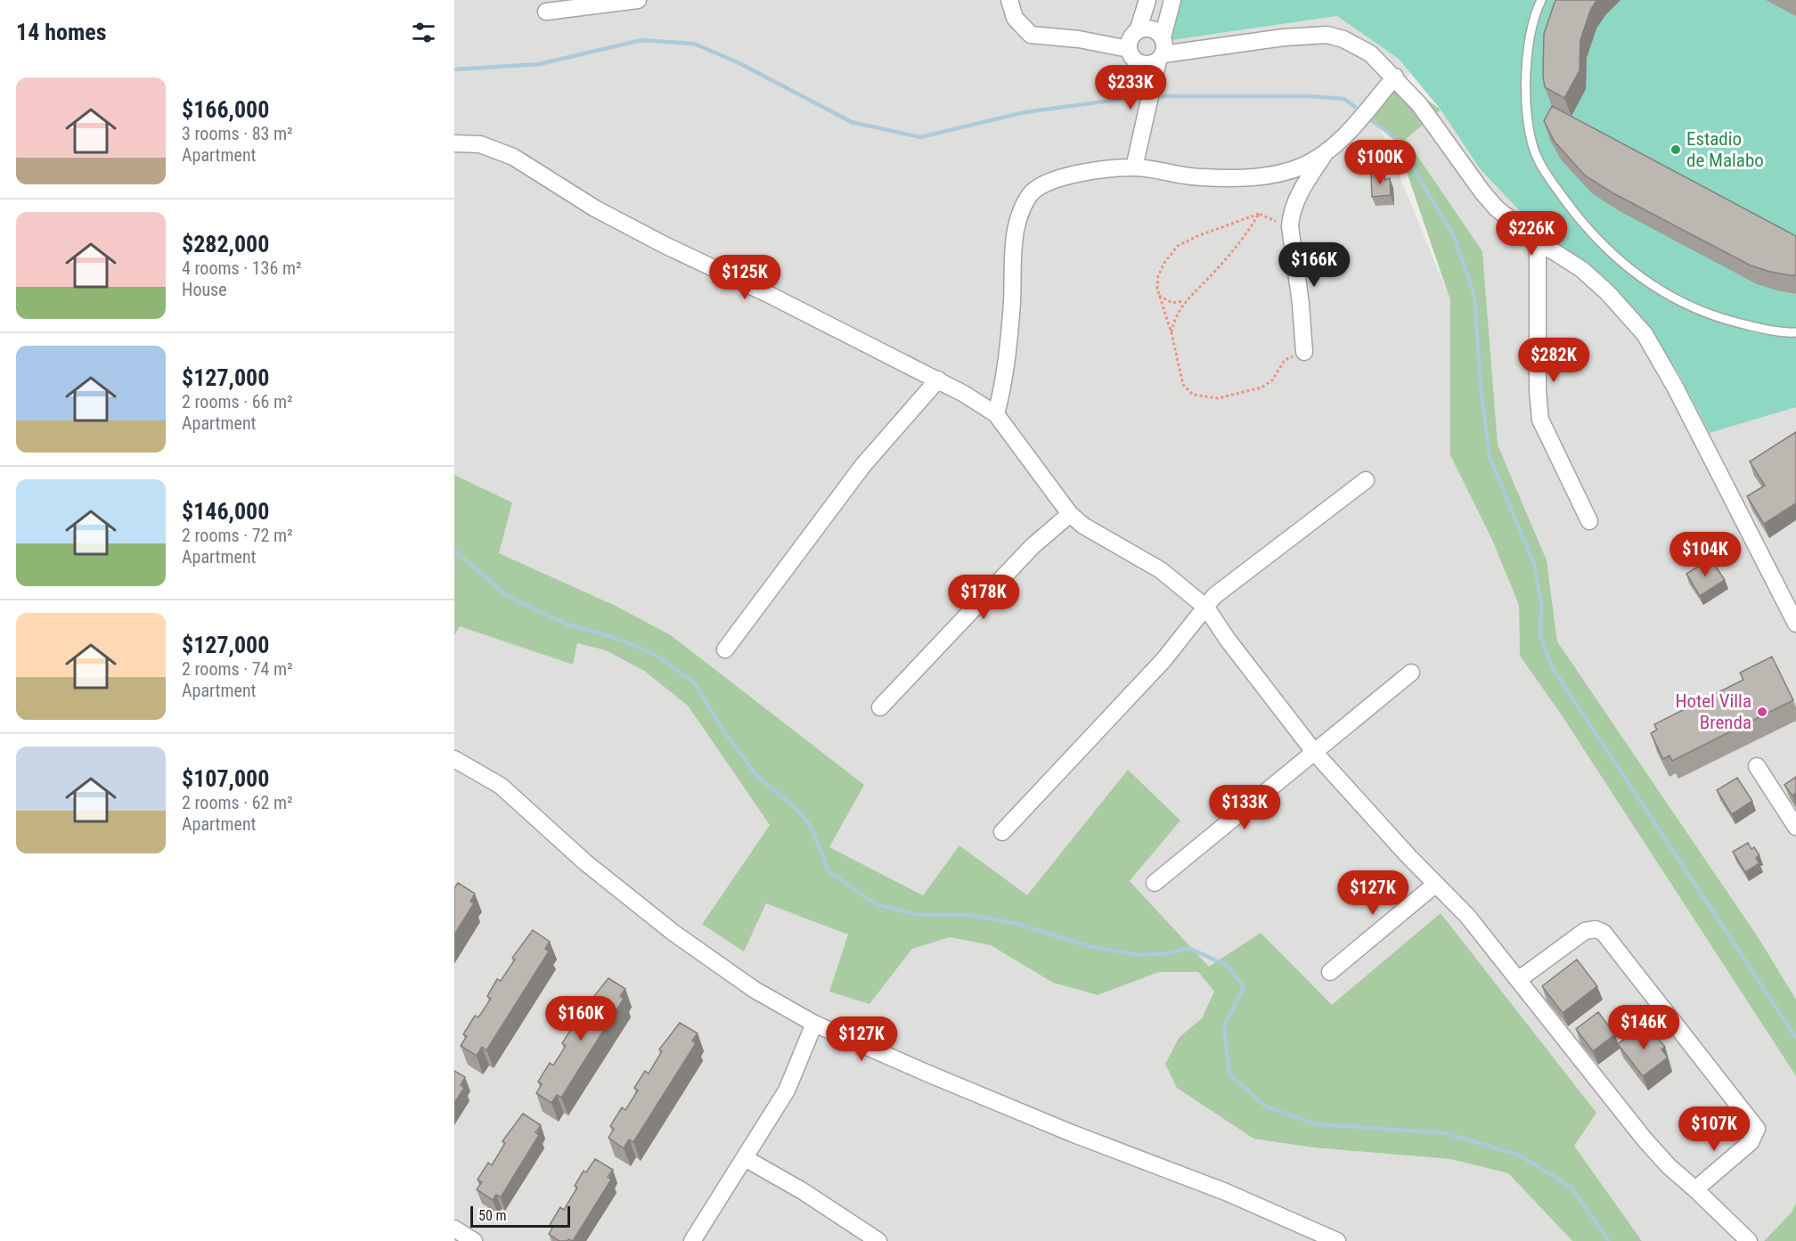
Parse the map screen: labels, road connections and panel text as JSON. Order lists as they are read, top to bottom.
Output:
{
  "places": ["Estadio de Malabo", "Hotel Villa Brenda"],
  "scale_bar": "50 m",
  "page": {
    "heading": "14 homes",
    "list": [
      {
        "name": "$166,000",
        "note": "3 rooms · 83 m² · Apartment"
      },
      {
        "name": "$282,000",
        "note": "4 rooms · 136 m² · House"
      },
      {
        "name": "$127,000",
        "note": "2 rooms · 66 m² · Apartment"
      },
      {
        "name": "$146,000",
        "note": "2 rooms · 72 m² · Apartment"
      },
      {
        "name": "$127,000",
        "note": "2 rooms · 74 m² · Apartment"
      },
      {
        "name": "$107,000",
        "note": "2 rooms · 62 m² · Apartment"
      }
    ],
    "price": [
      "$233K",
      "$100K",
      "$226K",
      "$166K",
      "$125K",
      "$282K",
      "$104K",
      "$178K",
      "$133K",
      "$127K",
      "$160K",
      "$146K",
      "$127K",
      "$107K"
    ],
    "scale": "50 m"
  }
}
